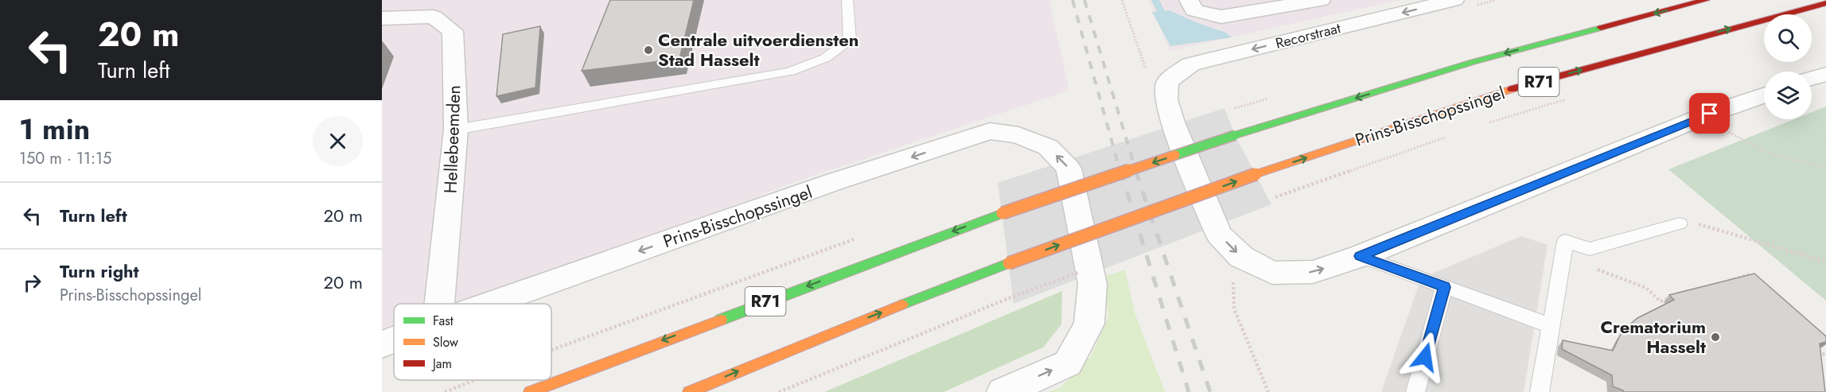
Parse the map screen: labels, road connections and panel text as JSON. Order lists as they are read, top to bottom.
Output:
{
  "streets": {
    "highway": ["R71", "Prins-Bisschopssingel"],
    "street": ["Recorstraat", "Hellebeemden"]
  },
  "places": ["Centrale uitvoerdiensten Stad Hasselt", "Crematorium Hasselt"],
  "legend": ["Fast", "Slow", "Jam"],
  "page": {
    "turn": ["20 m", "Turn left"],
    "heading": ["1 min", "150 m · 11:15"],
    "list": [
      {
        "name": "Turn left",
        "value": "20 m"
      },
      {
        "name": "Turn right",
        "note": "Prins-Bisschopssingel",
        "value": "20 m"
      }
    ]
  }
}
